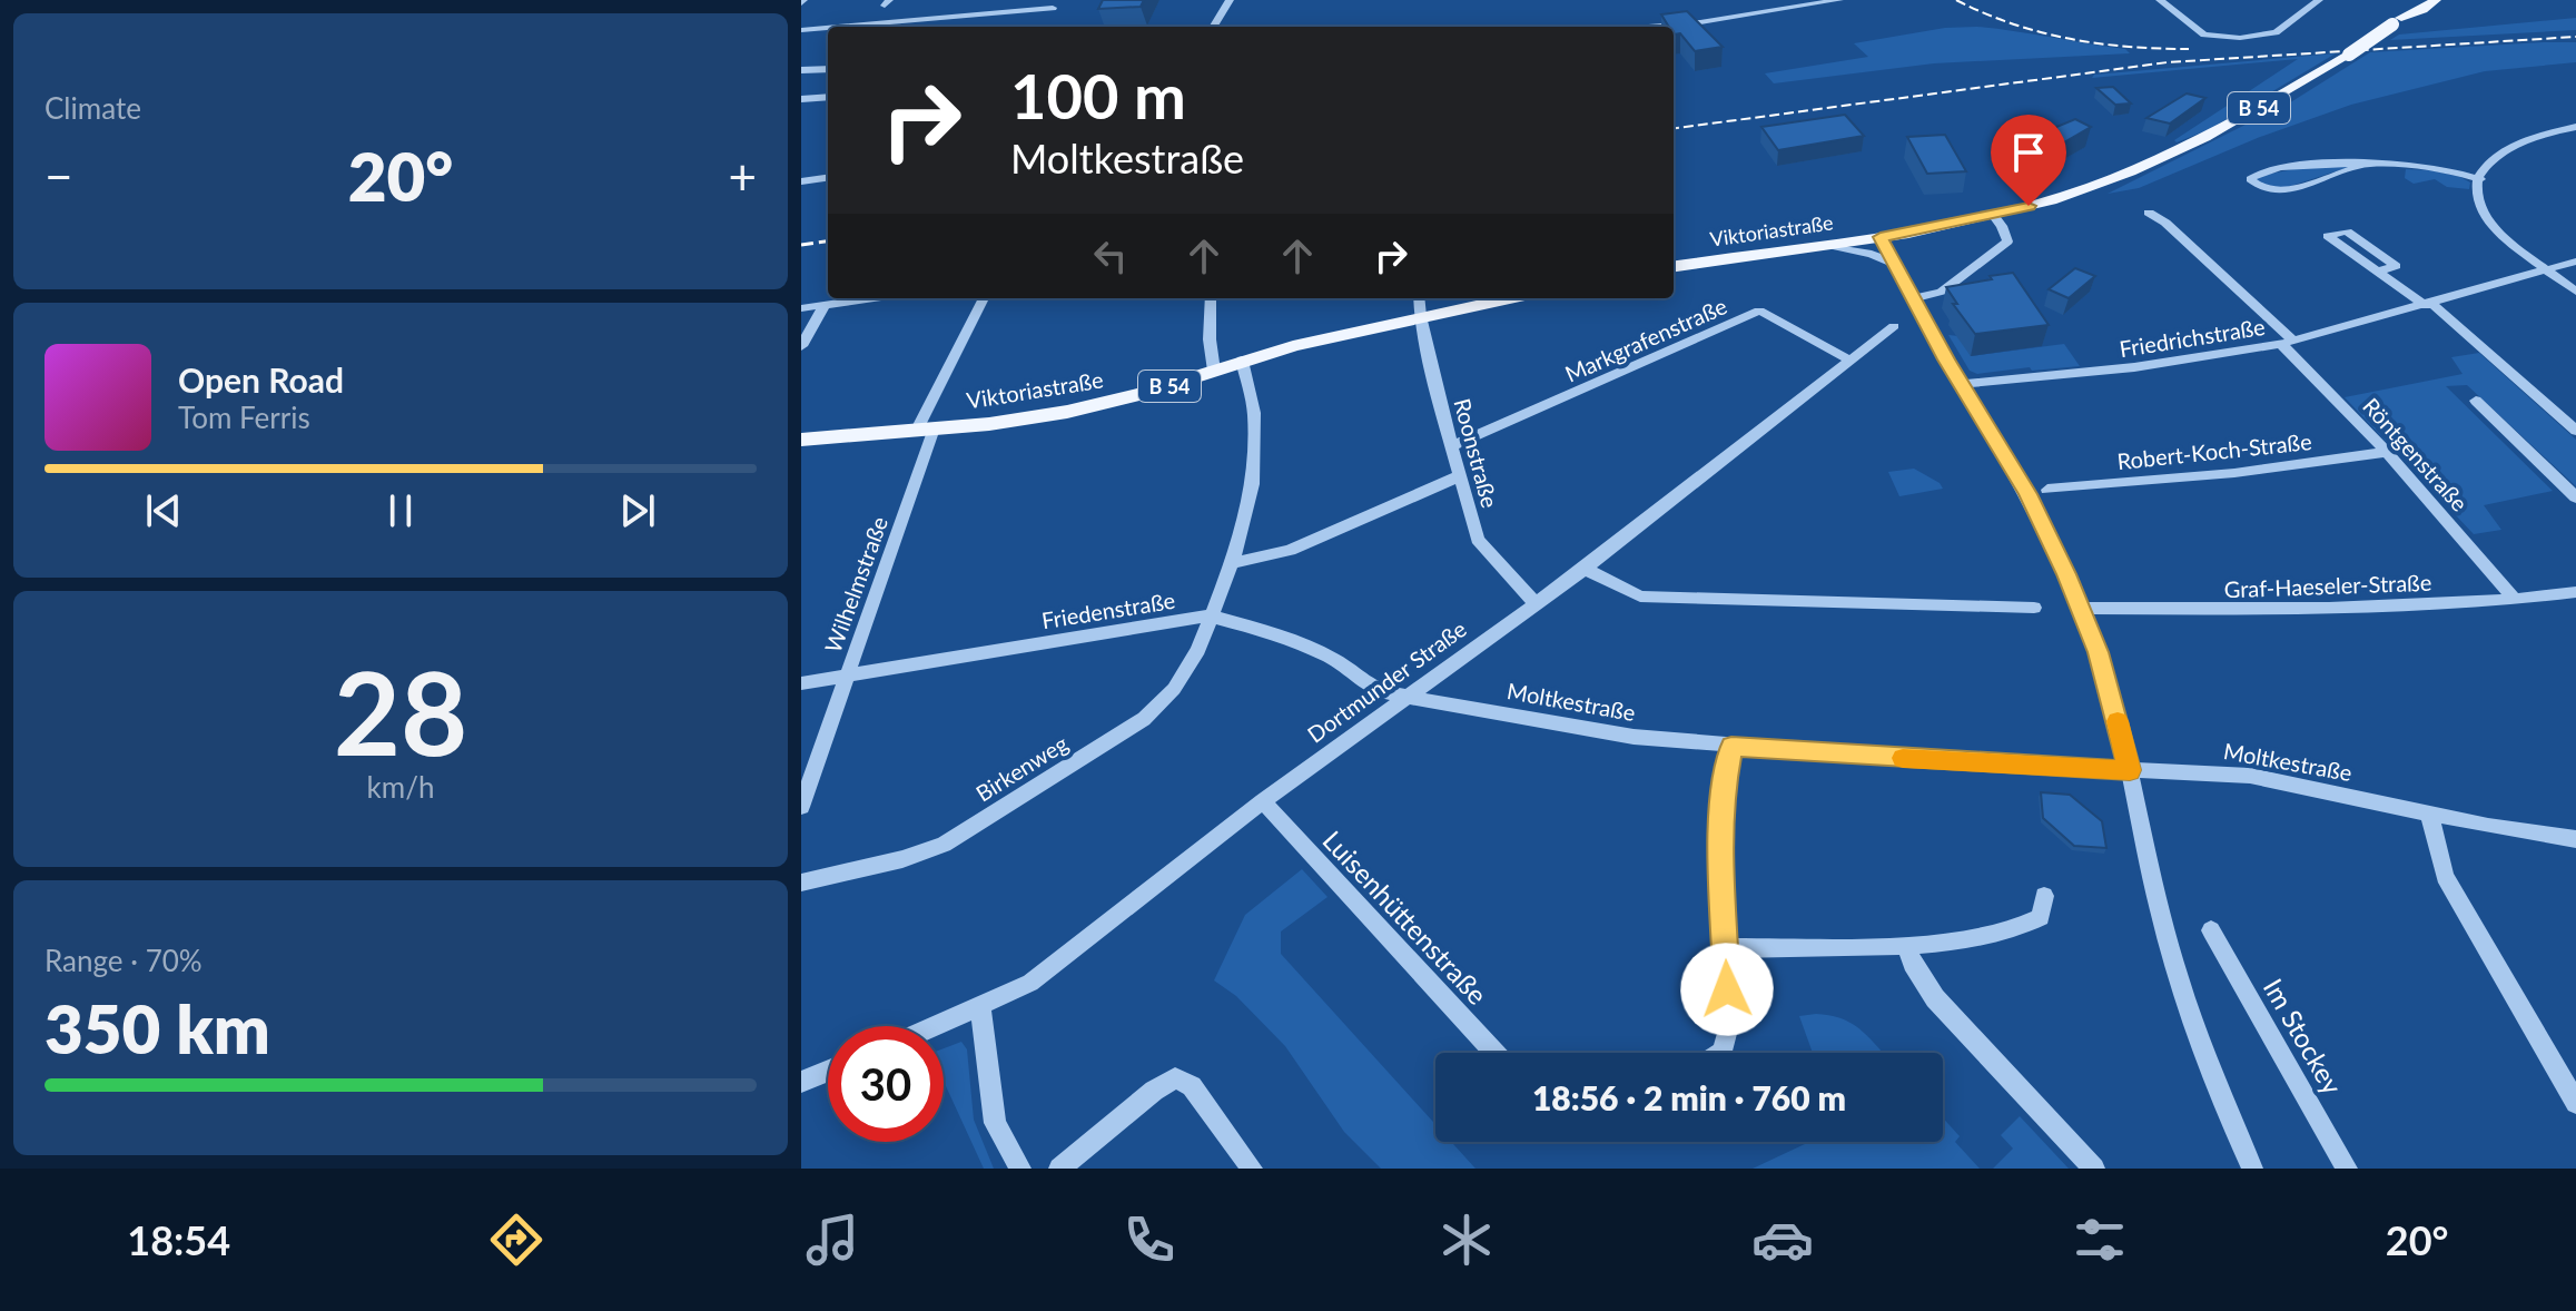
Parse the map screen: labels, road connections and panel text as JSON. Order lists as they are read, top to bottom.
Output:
{
  "streets": {
    "main road": ["B 54", "Viktoriastraße"],
    "street": [
      "Friedrichstraße",
      "Markgrafenstraße",
      "Robert-Koch-Straße",
      "Roonstraße",
      "Röntgenstraße",
      "Wilhelmstraße",
      "Graf-Haeseler-Straße",
      "Friedenstraße",
      "Dortmunder Straße",
      "Moltkestraße",
      "Birkenweg",
      "Luisenhüttenstraße",
      "Im Stockey"
    ]
  },
  "crossings": [
    ["B 54", "Viktoriastraße"],
    ["Viktoriastraße", "Roonstraße"],
    ["Viktoriastraße", "Wilhelmstraße"],
    ["Viktoriastraße", "Birkenweg"],
    ["Friedrichstraße", "Röntgenstraße"],
    ["Markgrafenstraße", "Roonstraße"],
    ["Markgrafenstraße", "Dortmunder Straße"],
    ["Robert-Koch-Straße", "Röntgenstraße"],
    ["Roonstraße", "Dortmunder Straße"],
    ["Röntgenstraße", "Graf-Haeseler-Straße"],
    ["Wilhelmstraße", "Friedenstraße"],
    ["Friedenstraße", "Dortmunder Straße"],
    ["Friedenstraße", "Moltkestraße"],
    ["Friedenstraße", "Birkenweg"],
    ["Dortmunder Straße", "Moltkestraße"],
    ["Dortmunder Straße", "Luisenhüttenstraße"]
  ],
  "page": {
    "tile": [
      "Climate",
      ["28", "km/h"],
      ["Range · 70%", "350 km"]
    ],
    "turn": ["100 m", "Moltkestraße"],
    "heat": ["−", "20°", "+"],
    "song": ["Open Road", "Tom Ferris"],
    "limit": "30",
    "trip": "18:56 · 2 min · 760 m",
    "tabs": ["18:54", "20°"]
  }
}
